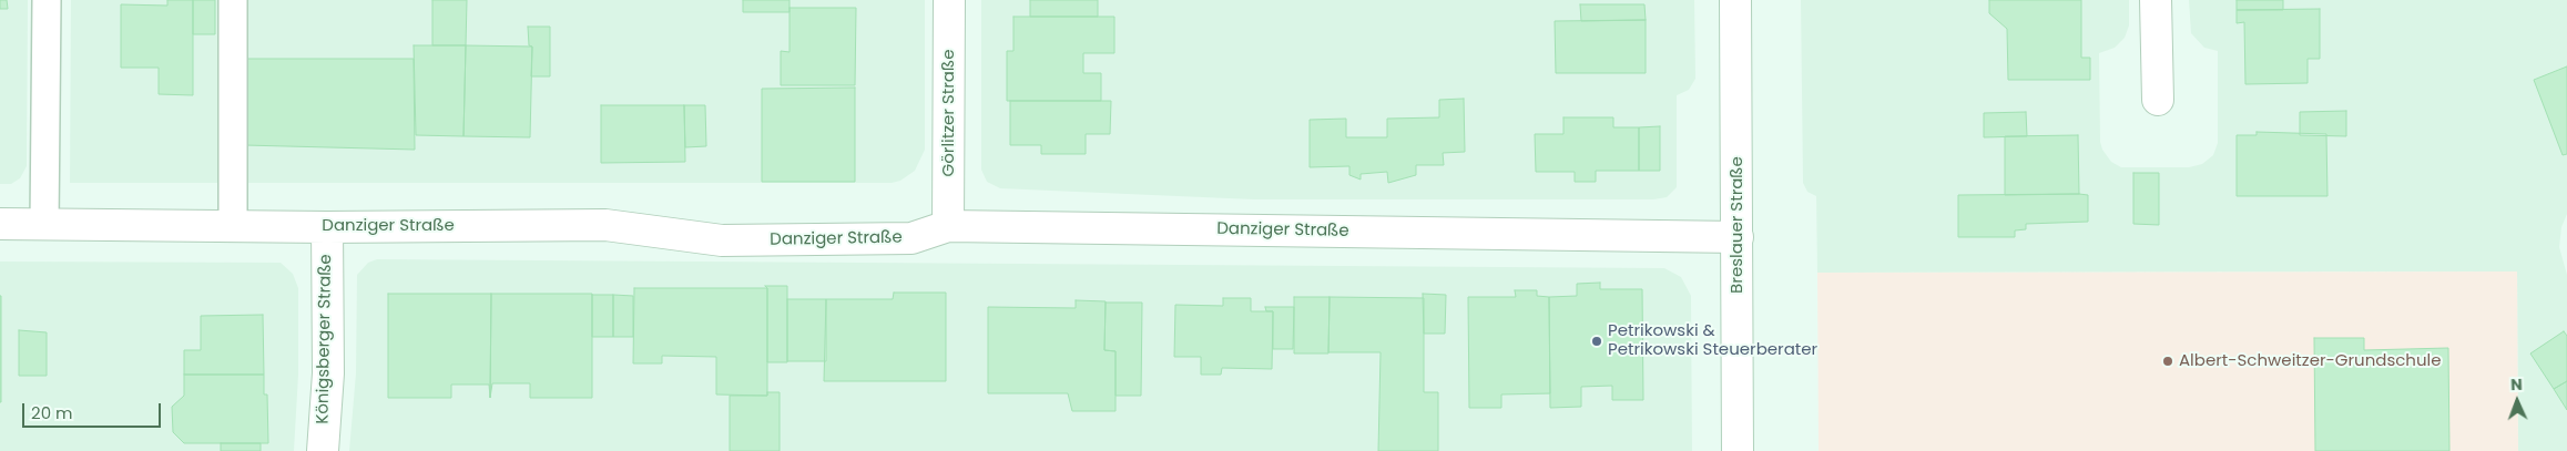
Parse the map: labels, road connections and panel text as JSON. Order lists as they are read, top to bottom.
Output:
{
  "streets": {
    "street": [
      "Görlitzer Straße",
      "Breslauer Straße",
      "Danziger Straße",
      "Königsberger Straße"
    ]
  },
  "crossings": [
    ["Görlitzer Straße", "Danziger Straße"],
    ["Breslauer Straße", "Danziger Straße"],
    ["Danziger Straße", "Königsberger Straße"]
  ],
  "places": ["Petrikowski & Petrikowski Steuerberater", "Albert-Schweitzer-Grundschule"],
  "scale_bar": "20 m",
  "north": "top"
}
